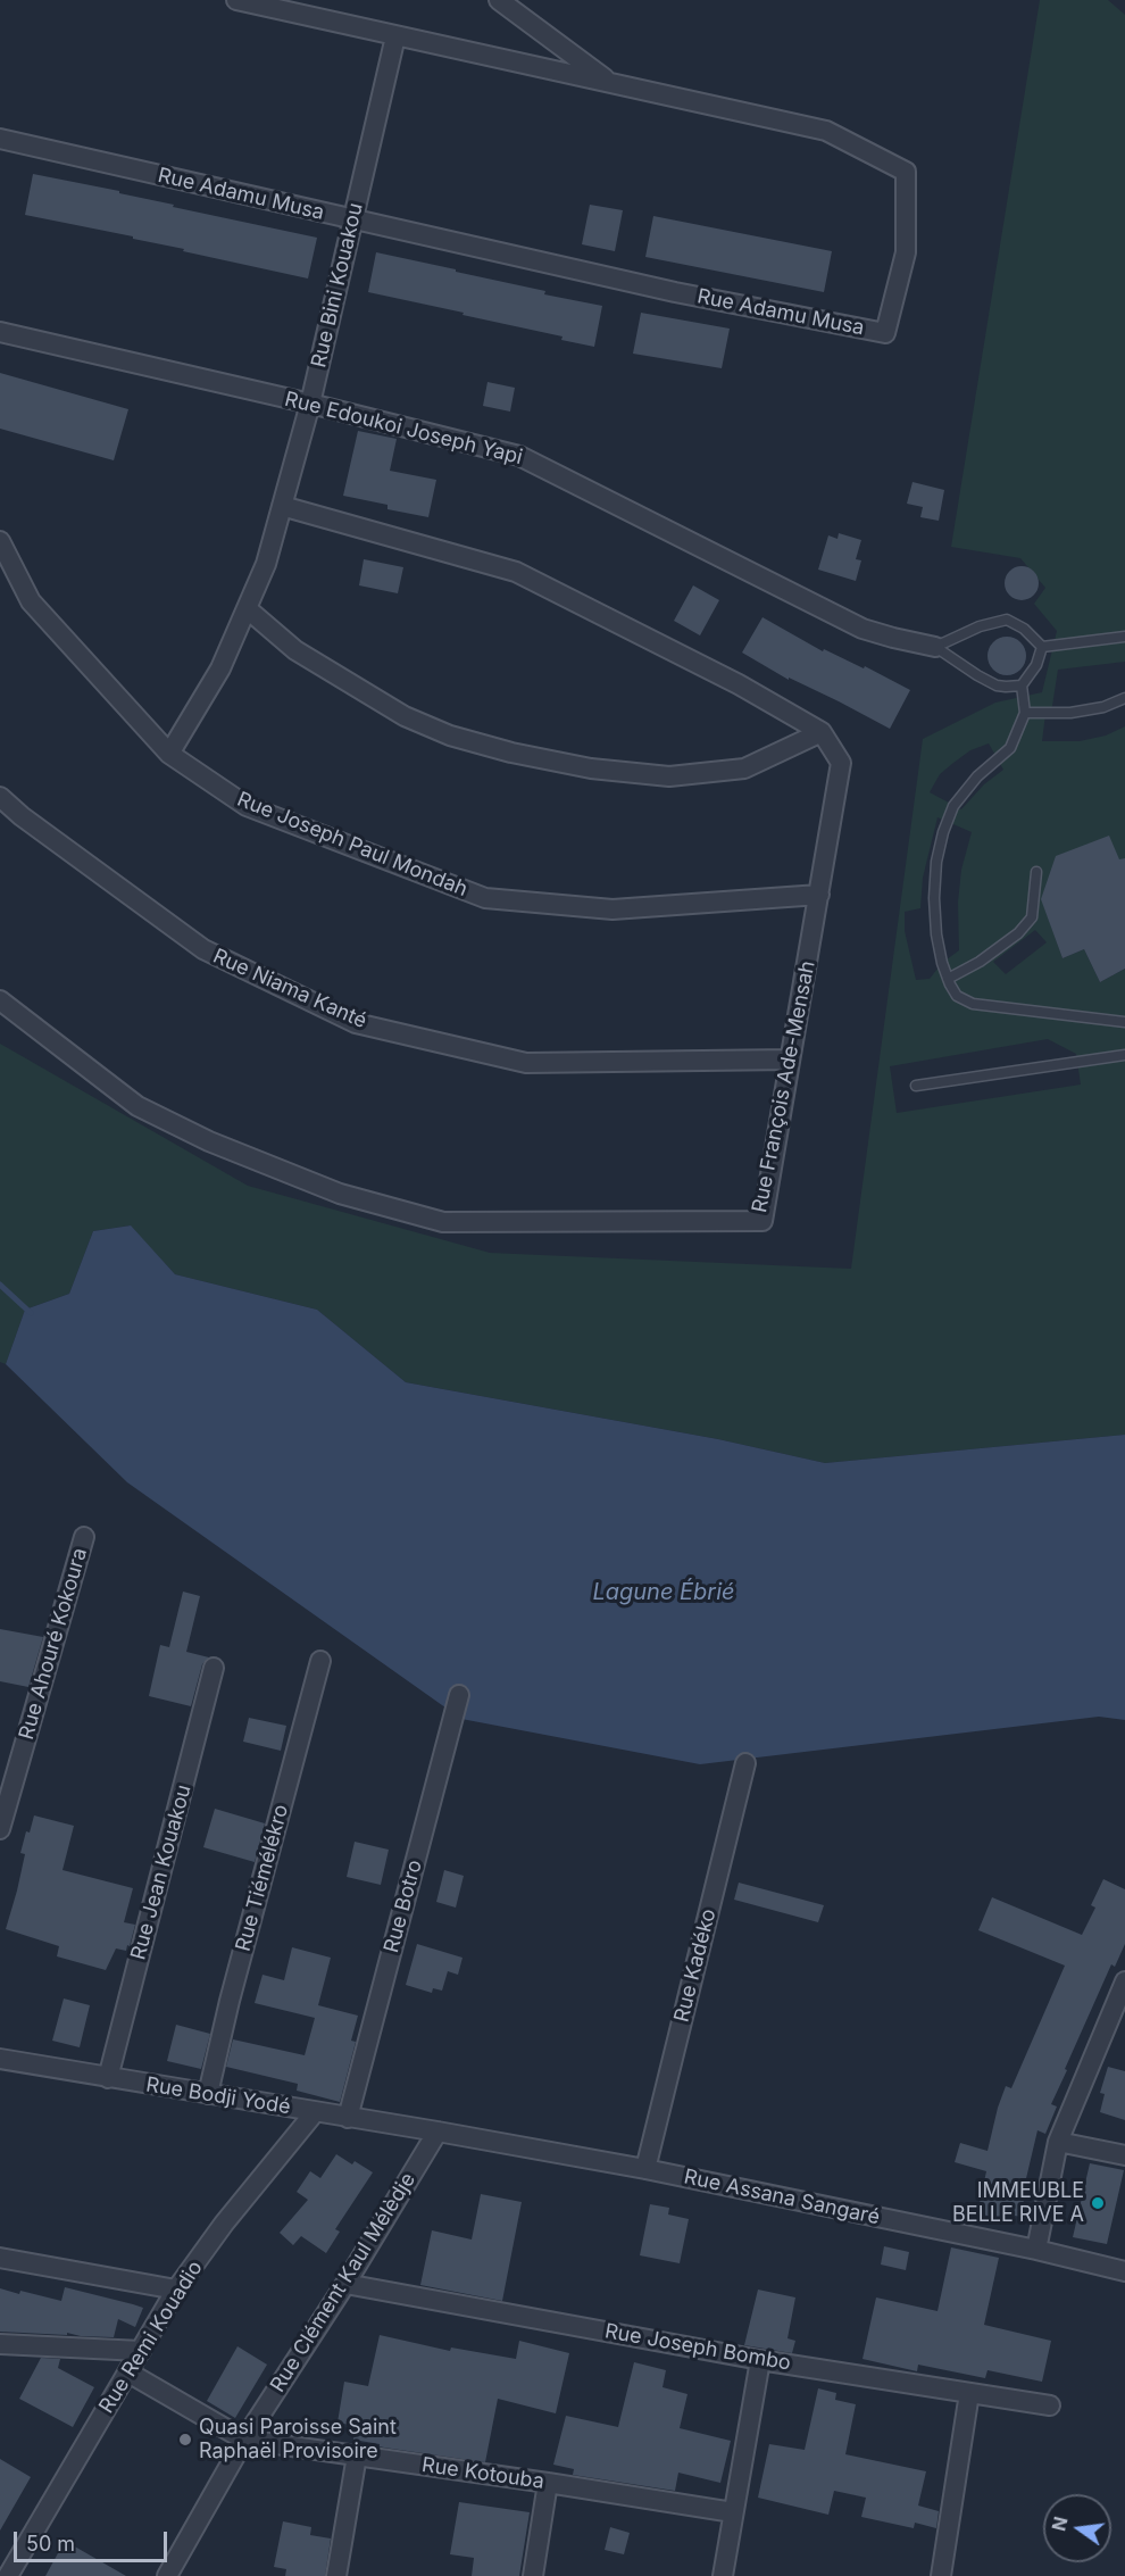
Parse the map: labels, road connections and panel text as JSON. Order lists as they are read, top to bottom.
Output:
{
  "streets": {
    "street": [
      "Rue Adamu Musa",
      "Rue Bini Kouakou",
      "Rue Edoukoi Joseph Yapi",
      "Rue Joseph Paul Mondah",
      "Rue Niama Kanté",
      "Rue François Ade-Mensah",
      "Rue Ahouré Kokoura",
      "Rue Jean Kouakou",
      "Rue Tiémélékro",
      "Rue Botro",
      "Rue Kadéko",
      "Rue Bodji Yodé",
      "Rue Assana Sangaré",
      "Rue Clément Kaul Mélèdje",
      "Rue Remi Kouadio",
      "Rue Joseph Bombo",
      "Rue Kotouba"
    ]
  },
  "crossings": [
    ["Rue Adamu Musa", "Rue Bini Kouakou"],
    ["Rue Bini Kouakou", "Rue Edoukoi Joseph Yapi"],
    ["Rue Bini Kouakou", "Rue Joseph Paul Mondah"],
    ["Rue Bini Kouakou", "Rue François Ade-Mensah"],
    ["Rue Joseph Paul Mondah", "Rue François Ade-Mensah"],
    ["Rue Niama Kanté", "Rue François Ade-Mensah"],
    ["Rue Jean Kouakou", "Rue Bodji Yodé"],
    ["Rue Tiémélékro", "Rue Bodji Yodé"],
    ["Rue Botro", "Rue Bodji Yodé"],
    ["Rue Kadéko", "Rue Assana Sangaré"],
    ["Rue Bodji Yodé", "Rue Assana Sangaré"],
    ["Rue Bodji Yodé", "Rue Clément Kaul Mélèdje"],
    ["Rue Bodji Yodé", "Rue Remi Kouadio"],
    ["Rue Assana Sangaré", "Rue Clément Kaul Mélèdje"],
    ["Rue Clément Kaul Mélèdje", "Rue Joseph Bombo"],
    ["Rue Clément Kaul Mélèdje", "Rue Kotouba"],
    ["Rue Remi Kouadio", "Rue Kotouba"]
  ],
  "water": ["Lagune Ébrié"],
  "places": ["IMMEUBLE BELLE RIVE A", "Quasi Paroisse Saint Raphaël Provisoire"],
  "scale_bar": "50 m",
  "north": "left"
}
